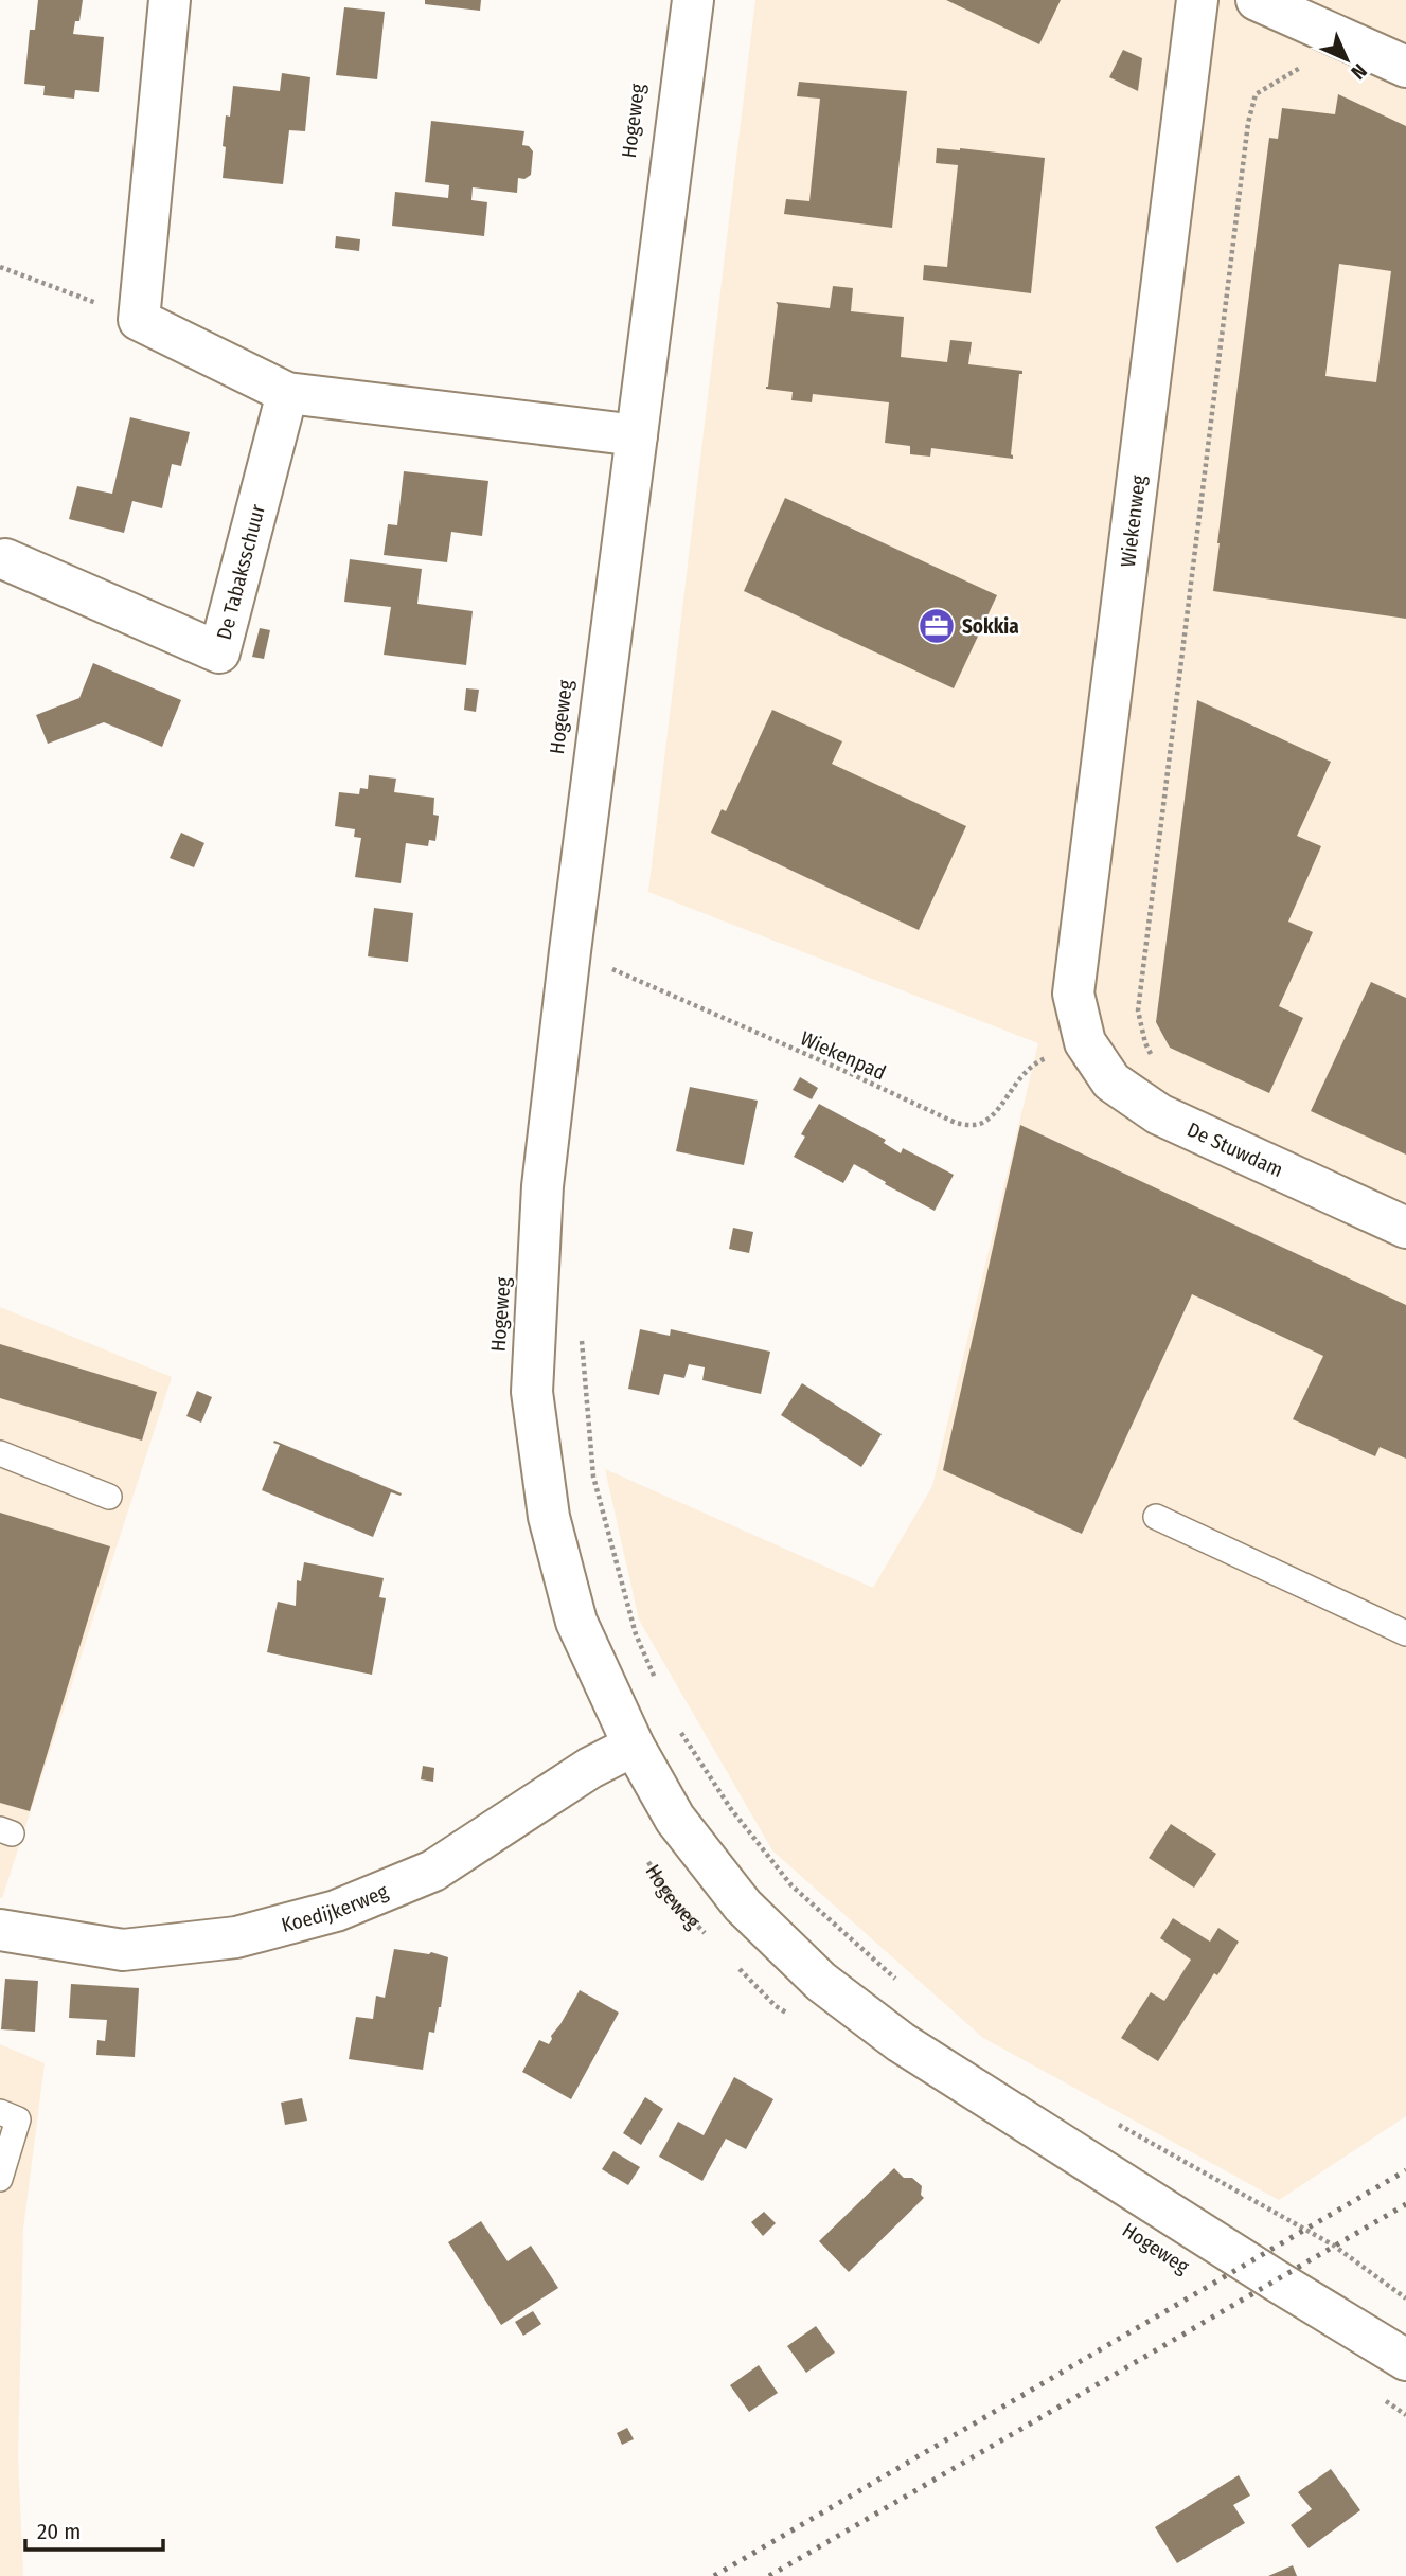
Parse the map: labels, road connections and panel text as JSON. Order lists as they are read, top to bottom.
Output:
{
  "streets": {
    "street": [
      "Hogeweg",
      "Wiekenweg",
      "De Tabaksschuur",
      "De Stuwdam",
      "Koedijkerweg"
    ],
    "path": ["Wiekenpad"]
  },
  "crossings": [
    ["Hogeweg", "Koedijkerweg"],
    ["Wiekenweg", "Wiekenpad"],
    ["Wiekenweg", "De Stuwdam"],
    ["Wiekenpad", "De Stuwdam"]
  ],
  "places": {
    "office": ["Sokkia"]
  },
  "scale_bar": "20 m",
  "north": "bottom right"
}
